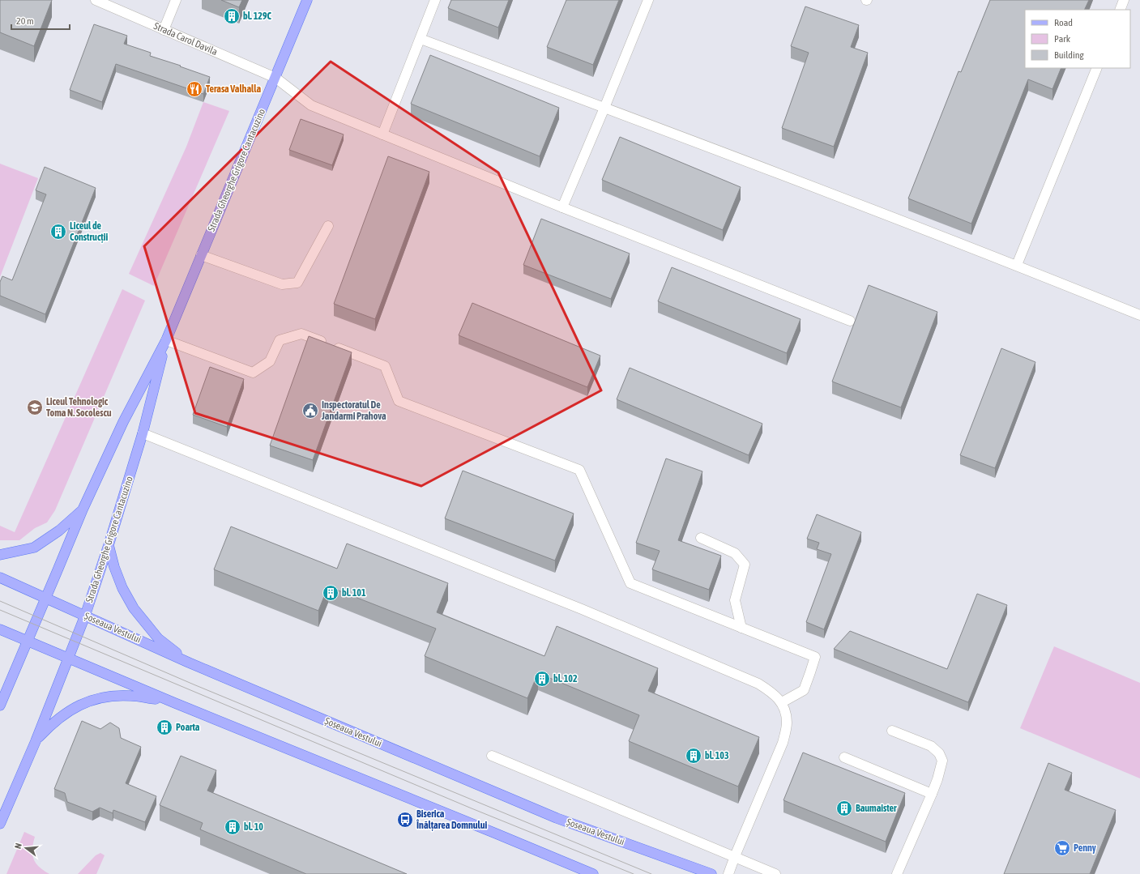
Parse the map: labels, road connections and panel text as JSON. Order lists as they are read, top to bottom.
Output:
{
  "streets": {
    "main road": ["Strada Gheorghe Grigore Cantacuzino", "Șoseaua Vestului"],
    "street": ["Strada Carol Davila"]
  },
  "crossings": [
    ["Strada Carol Davila", "Strada Gheorghe Grigore Cantacuzino"],
    ["Strada Gheorghe Grigore Cantacuzino", "Șoseaua Vestului"]
  ],
  "places": {
    "building": [
      "bl. 129C",
      "Liceul de Construcții",
      "bl. 101",
      "bl. 102",
      "Poarta",
      "bl. 103",
      "Baumaister",
      "bl. 10"
    ],
    "restaurant": ["Terasa Valhalla"],
    "school or university": ["Liceul Tehnologic Toma N. Socolescu"],
    "public building": ["Inspectoratul De Jandarmi Prahova"],
    "bus stop": ["Biserica Înălțarea Domnului"],
    "supermarket": ["Penny"]
  },
  "legend": ["Road", "Park", "Building"],
  "scale_bar": "20 m",
  "north": "left"
}
